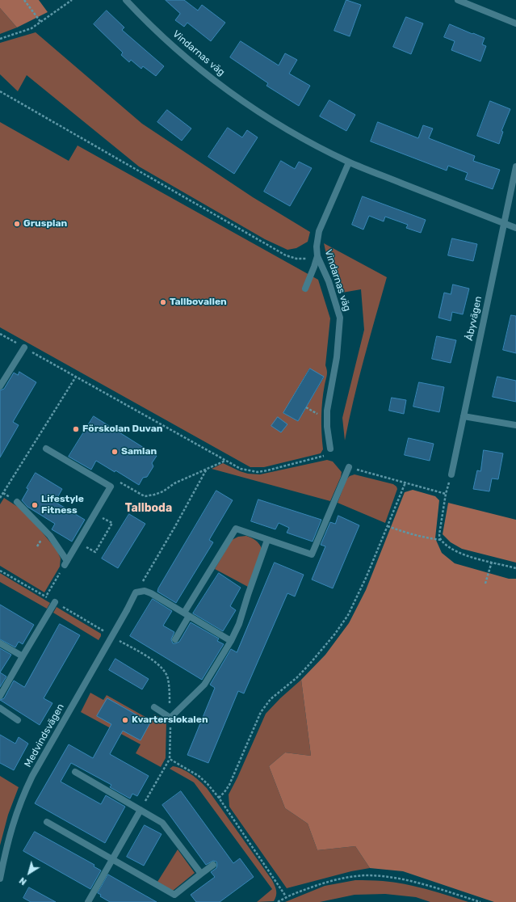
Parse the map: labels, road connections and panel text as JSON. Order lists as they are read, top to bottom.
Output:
{
  "streets": {
    "street": ["Vindarnas väg", "Åbyvägen", "Medvindsvägen"]
  },
  "crossings": [
    ["Vindarnas väg", "Åbyvägen"]
  ],
  "districts": ["Tallboda"],
  "places": [
    "Grusplan",
    "Tallbovallen",
    "Förskolan Duvan",
    "Samlan",
    "Lifestyle Fitness",
    "Kvarterslokalen"
  ],
  "north": "bottom left"
}
